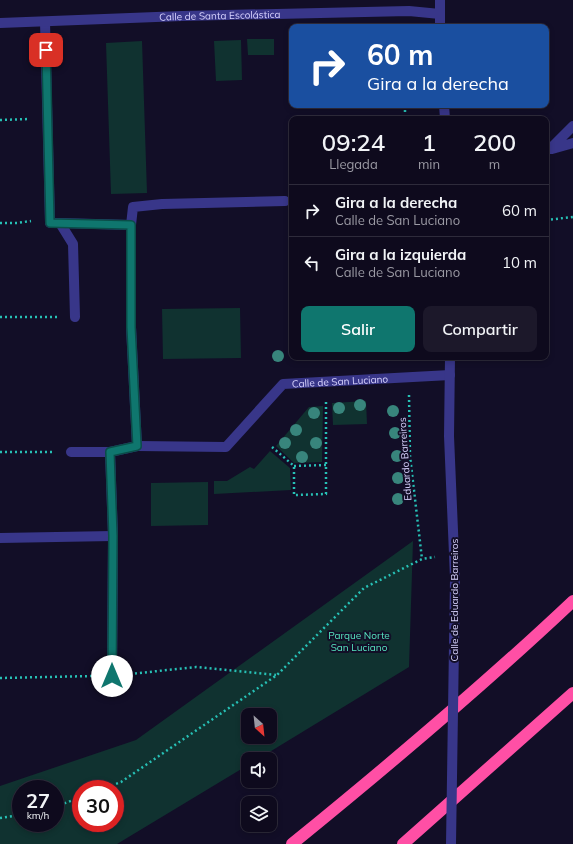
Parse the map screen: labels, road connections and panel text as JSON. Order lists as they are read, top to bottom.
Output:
{
  "streets": {
    "street": ["Calle de Santa Escolástica", "Calle de San Luciano", "Calle de Eduardo Barreiros"],
    "path": ["Eduardo Barreiros"]
  },
  "crossings": [
    ["Calle de San Luciano", "Eduardo Barreiros"],
    ["Calle de San Luciano", "Calle de Eduardo Barreiros"]
  ],
  "parks": ["Parque Norte San Luciano"],
  "north": "bottom right",
  "page": {
    "turn": ["60 m", "Gira a la derecha"],
    "eta": [
      "09:24",
      "Llegada",
      "1",
      "min",
      "200",
      "m"
    ],
    "list": [
      {
        "name": "Gira a la derecha",
        "note": "Calle de San Luciano",
        "value": "60 m"
      },
      {
        "name": "Gira a la izquierda",
        "note": "Calle de San Luciano",
        "value": "10 m"
      }
    ],
    "buttons": ["Salir", "Compartir"],
    "speed": "27 km/h",
    "limit": "30"
  }
}
